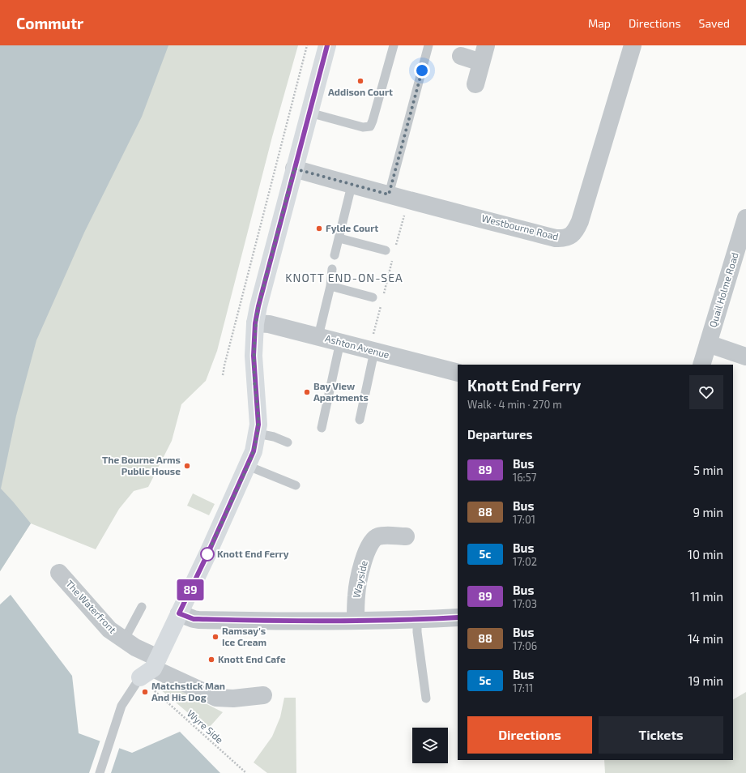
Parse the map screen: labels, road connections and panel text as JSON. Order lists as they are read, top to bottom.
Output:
{
  "streets": {
    "street": [
      "Westbourne Road",
      "Quail Holme Road",
      "Ashton Avenue",
      "Wayside",
      "The Waterfront"
    ],
    "path": ["Wyre Side"]
  },
  "crossings": [
    ["The Waterfront", "Wyre Side"]
  ],
  "districts": ["KNOTT END-ON-SEA"],
  "places": [
    "Addison Court",
    "Fylde Court",
    "Bay View Apartments",
    "The Bourne Arms Public House",
    "Knott End Ferry",
    "Ramsay's Ice Cream",
    "Knott End Cafe",
    "Matchstick Man And His Dog"
  ],
  "lines": ["bus line 89"],
  "page": {
    "header": "Commutr",
    "nav": ["Map", "Directions", "Saved"],
    "on_map": "89",
    "heading": [
      ["Knott End Ferry", "Walk · 4 min · 270 m"],
      "Departures"
    ],
    "list": [
      {
        "mark": "89",
        "name": "Bus",
        "note": "16:57",
        "value": "5 min"
      },
      {
        "mark": "88",
        "name": "Bus",
        "note": "17:01",
        "value": "9 min"
      },
      {
        "mark": "5c",
        "name": "Bus",
        "note": "17:02",
        "value": "10 min"
      },
      {
        "mark": "89",
        "name": "Bus",
        "note": "17:03",
        "value": "11 min"
      },
      {
        "mark": "88",
        "name": "Bus",
        "note": "17:06",
        "value": "14 min"
      },
      {
        "mark": "5c",
        "name": "Bus",
        "note": "17:11",
        "value": "19 min"
      }
    ],
    "buttons": ["Directions", "Tickets"]
  }
}
